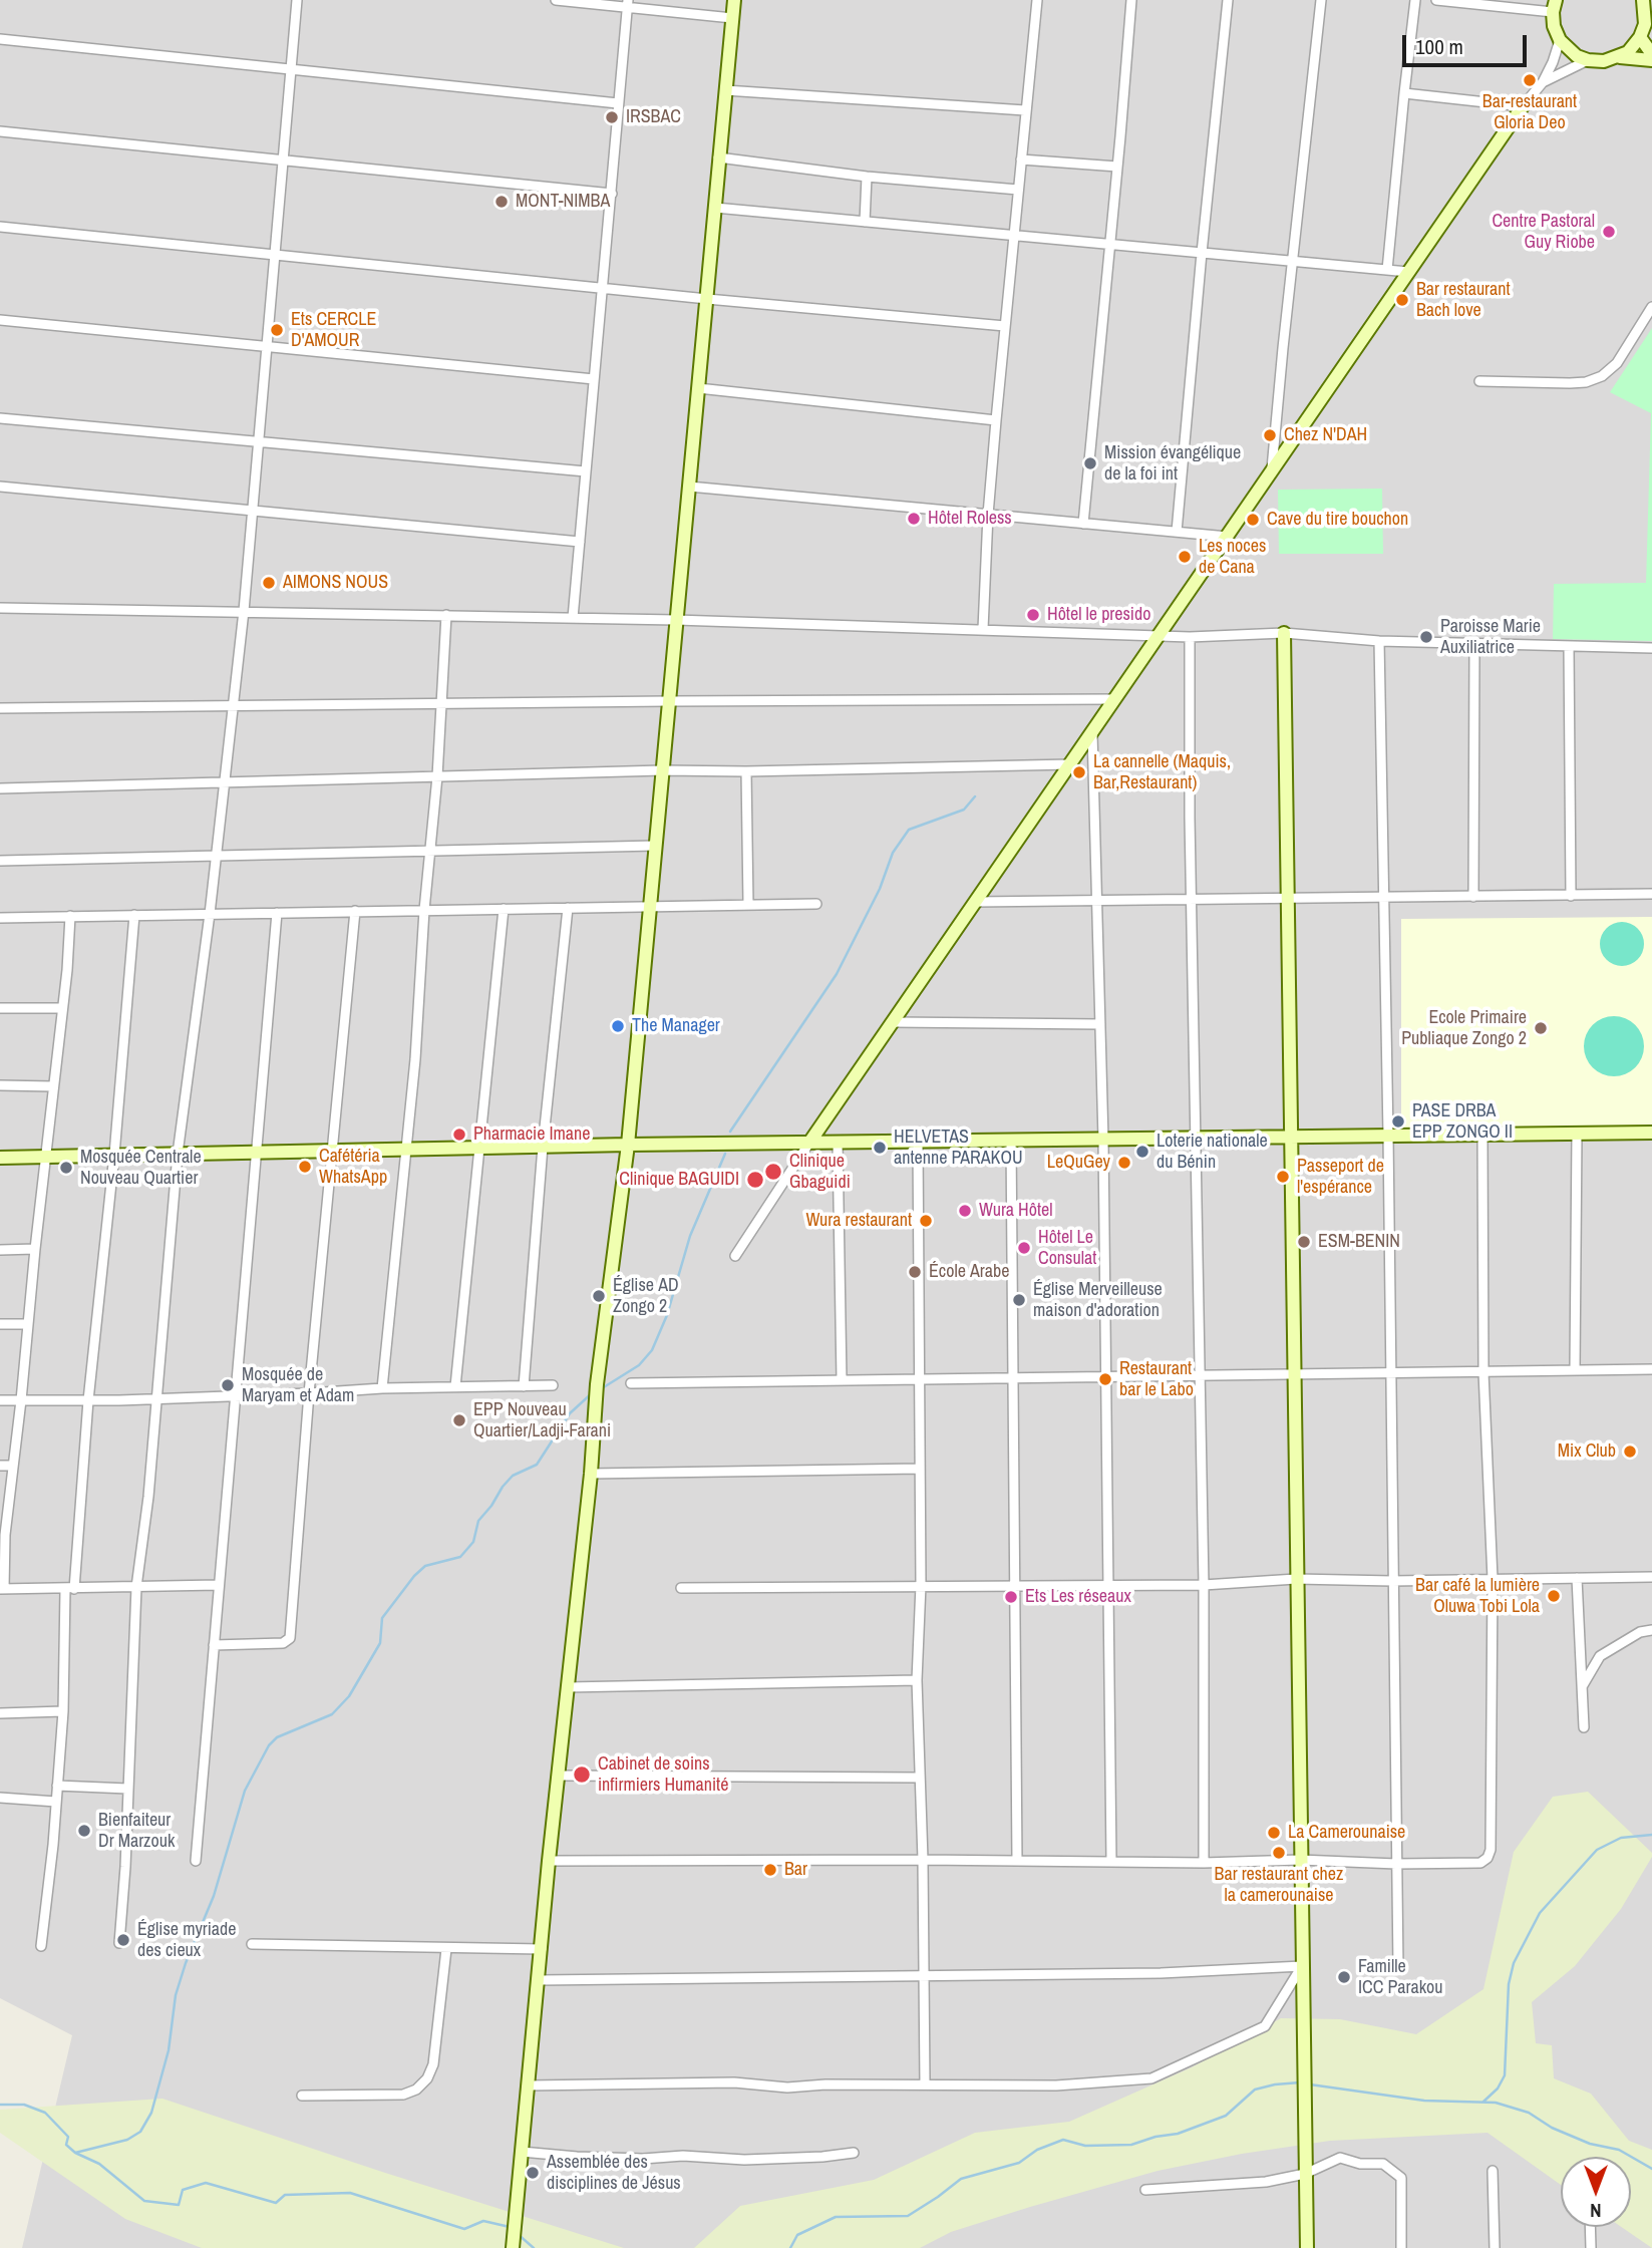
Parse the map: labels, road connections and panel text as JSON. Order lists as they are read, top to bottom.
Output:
{
  "places": [
    "Bar-restaurant Gloria Deo",
    "IRSBAC",
    "MONT-NIMBA",
    "Centre Pastoral Guy Riobe",
    "Bar restaurant Bach love",
    "Ets CERCLE D'AMOUR",
    "Chez N'DAH",
    "Mission évangélique de la foi int",
    "Hôtel Roless",
    "Cave du tire bouchon",
    "Les noces de Cana",
    "AIMONS NOUS",
    "Hôtel le presido",
    "Paroisse Marie Auxiliatrice",
    "La cannelle (Maquis, Bar,Restaurant)",
    "The Manager",
    "Ecole Primaire Publiaque Zongo 2",
    "PASE DRBA EPP ZONGO II",
    "Pharmacie Imane",
    "HELVETAS antenne PARAKOU",
    "Loterie nationale du Bénin",
    "LeQuGey",
    "Cafétéria WhatsApp",
    "Mosquée Centrale Nouveau Quartier",
    "Clinique Gbaguidi",
    "Passeport de l'espérance",
    "Clinique BAGUIDI",
    "Wura Hôtel",
    "Wura restaurant",
    "ESM-BENIN",
    "Hôtel Le Consulat",
    "École Arabe",
    "Église AD Zongo 2",
    "Église Merveilleuse maison d'adoration",
    "Restaurant bar le Labo",
    "Mosquée de Maryam et Adam",
    "EPP Nouveau Quartier/Ladji-Farani",
    "Mix Club",
    "Bar café la lumière Oluwa Tobi Lola",
    "Ets Les réseaux",
    "Cabinet de soins infirmiers Humanité",
    "Bienfaiteur Dr Marzouk",
    "La Camerounaise",
    "Bar restaurant chez la camerounaise",
    "Bar",
    "Église myriade des cieux",
    "Famille ICC Parakou",
    "Assemblée des disciplines de Jésus"
  ],
  "scale_bar": "100 m",
  "north": "bottom"
}
